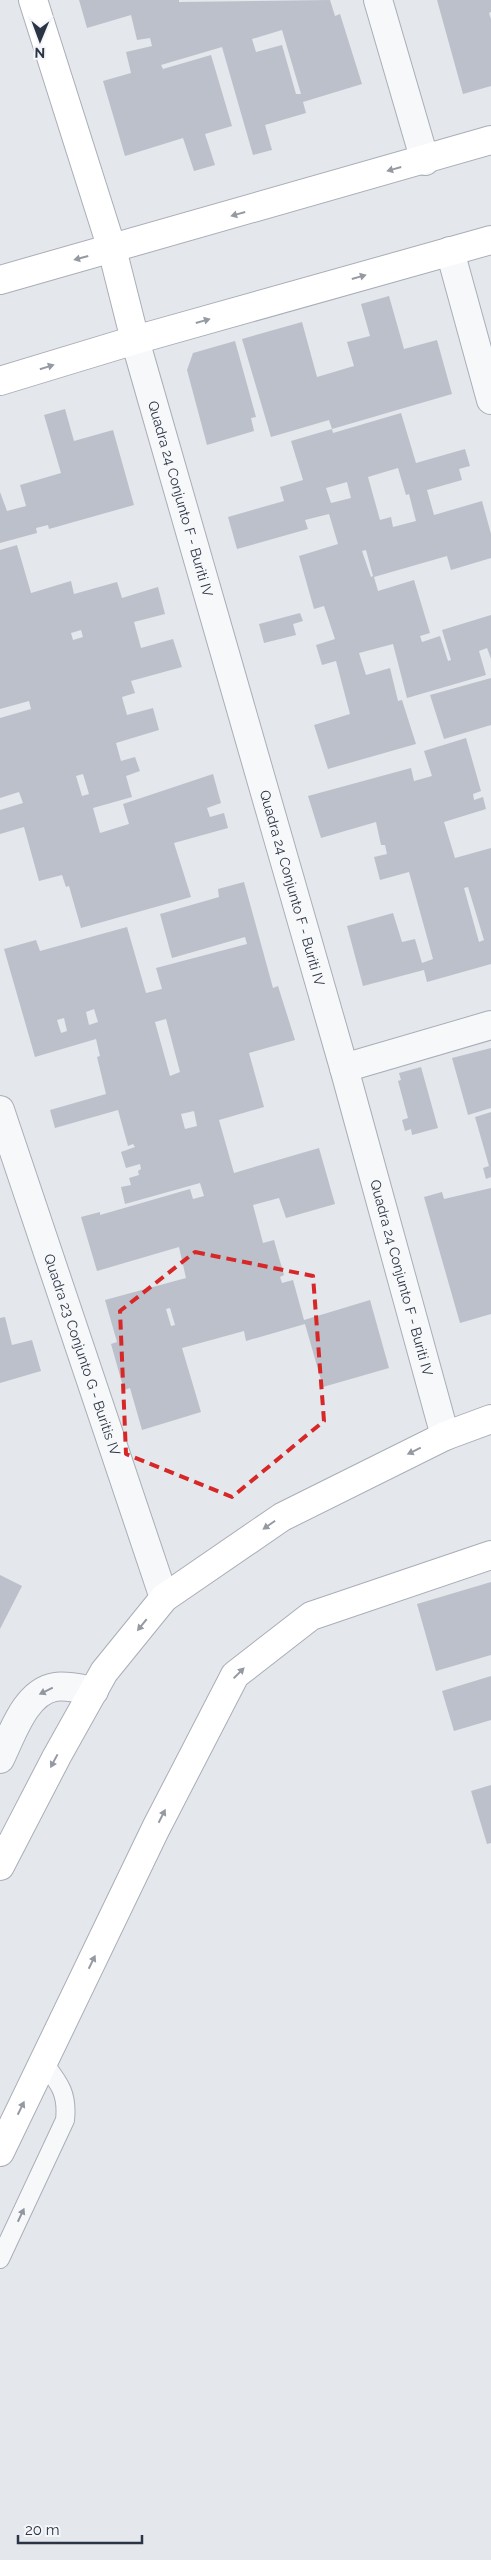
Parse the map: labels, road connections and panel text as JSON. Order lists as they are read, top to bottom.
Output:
{
  "streets": {
    "street": ["Quadra 24 Conjunto F - Buriti IV", "Quadra 23 Conjunto G - Buritis IV"]
  },
  "scale_bar": "20 m",
  "north": "bottom"
}
